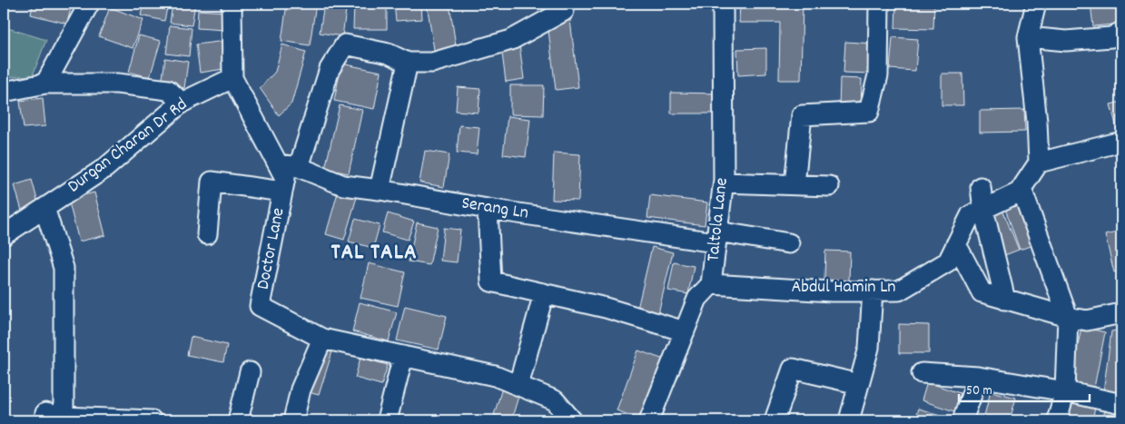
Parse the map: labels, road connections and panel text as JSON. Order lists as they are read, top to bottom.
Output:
{
  "streets": {
    "street": [
      "Durgan Charan Dr Rd",
      "Serang Ln",
      "Taltola Lane",
      "Doctor Lane",
      "Abdul Hamin Ln"
    ]
  },
  "crossings": [
    ["Durgan Charan Dr Rd", "Doctor Lane"],
    ["Serang Ln", "Taltola Lane"],
    ["Serang Ln", "Doctor Lane"],
    ["Taltola Lane", "Abdul Hamin Ln"]
  ],
  "districts": ["TAL TALA"],
  "scale_bar": "50 m"
}
